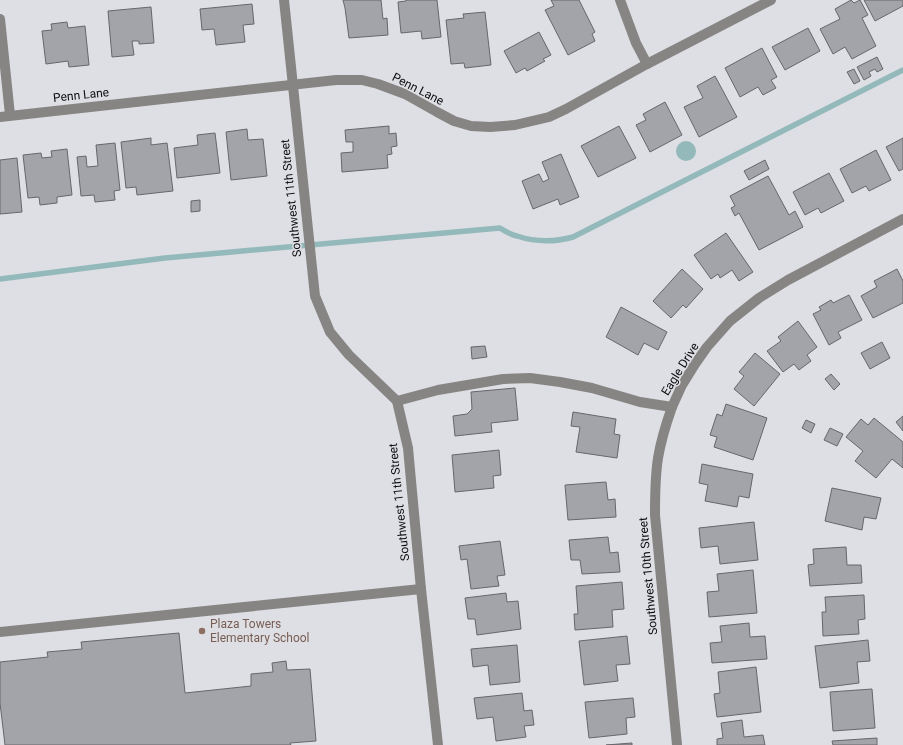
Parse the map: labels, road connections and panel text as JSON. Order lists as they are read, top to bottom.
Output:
{
  "streets": {
    "street": [
      "Penn Lane",
      "Southwest 11th Street",
      "Eagle Drive",
      "Southwest 10th Street"
    ]
  },
  "crossings": [
    ["Penn Lane", "Southwest 11th Street"],
    ["Southwest 11th Street", "Eagle Drive"],
    ["Eagle Drive", "Southwest 10th Street"]
  ],
  "places": ["Plaza Towers Elementary School"]
}
